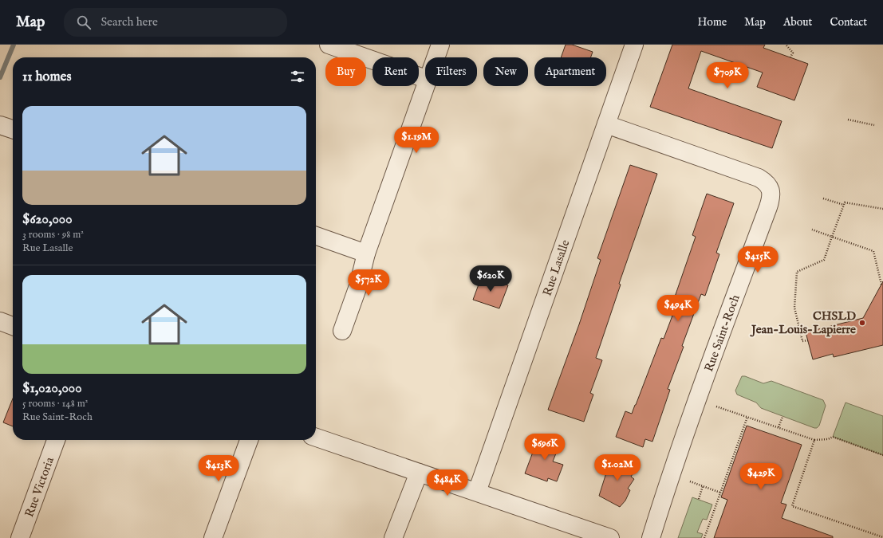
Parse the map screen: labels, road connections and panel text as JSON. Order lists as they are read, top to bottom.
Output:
{
  "streets": {
    "street": ["Rue Lasalle", "Rue Saint-Roch", "Rue Victoria"]
  },
  "crossings": [
    ["Rue Lasalle", "Rue Saint-Roch"]
  ],
  "places": ["CHSLD Jean-Louis-Lapierre"],
  "page": {
    "header": "Map",
    "search": "Search here",
    "nav": [
      "Home",
      "Map",
      "About",
      "Contact"
    ],
    "chip": [
      "Buy",
      "Rent",
      "Filters",
      "New",
      "Apartment"
    ],
    "heading": "11 homes",
    "price": [
      "$709K",
      "$1.19M",
      "$415K",
      "$620K",
      "$572K",
      "$494K",
      "$696K",
      "$1.02M",
      "$413K",
      "$429K",
      "$484K"
    ],
    "list": [
      {
        "name": "$620,000",
        "note": "3 rooms · 98 m² · Rue Lasalle"
      },
      {
        "name": "$1,020,000",
        "note": "5 rooms · 148 m² · Rue Saint-Roch"
      }
    ]
  }
}
